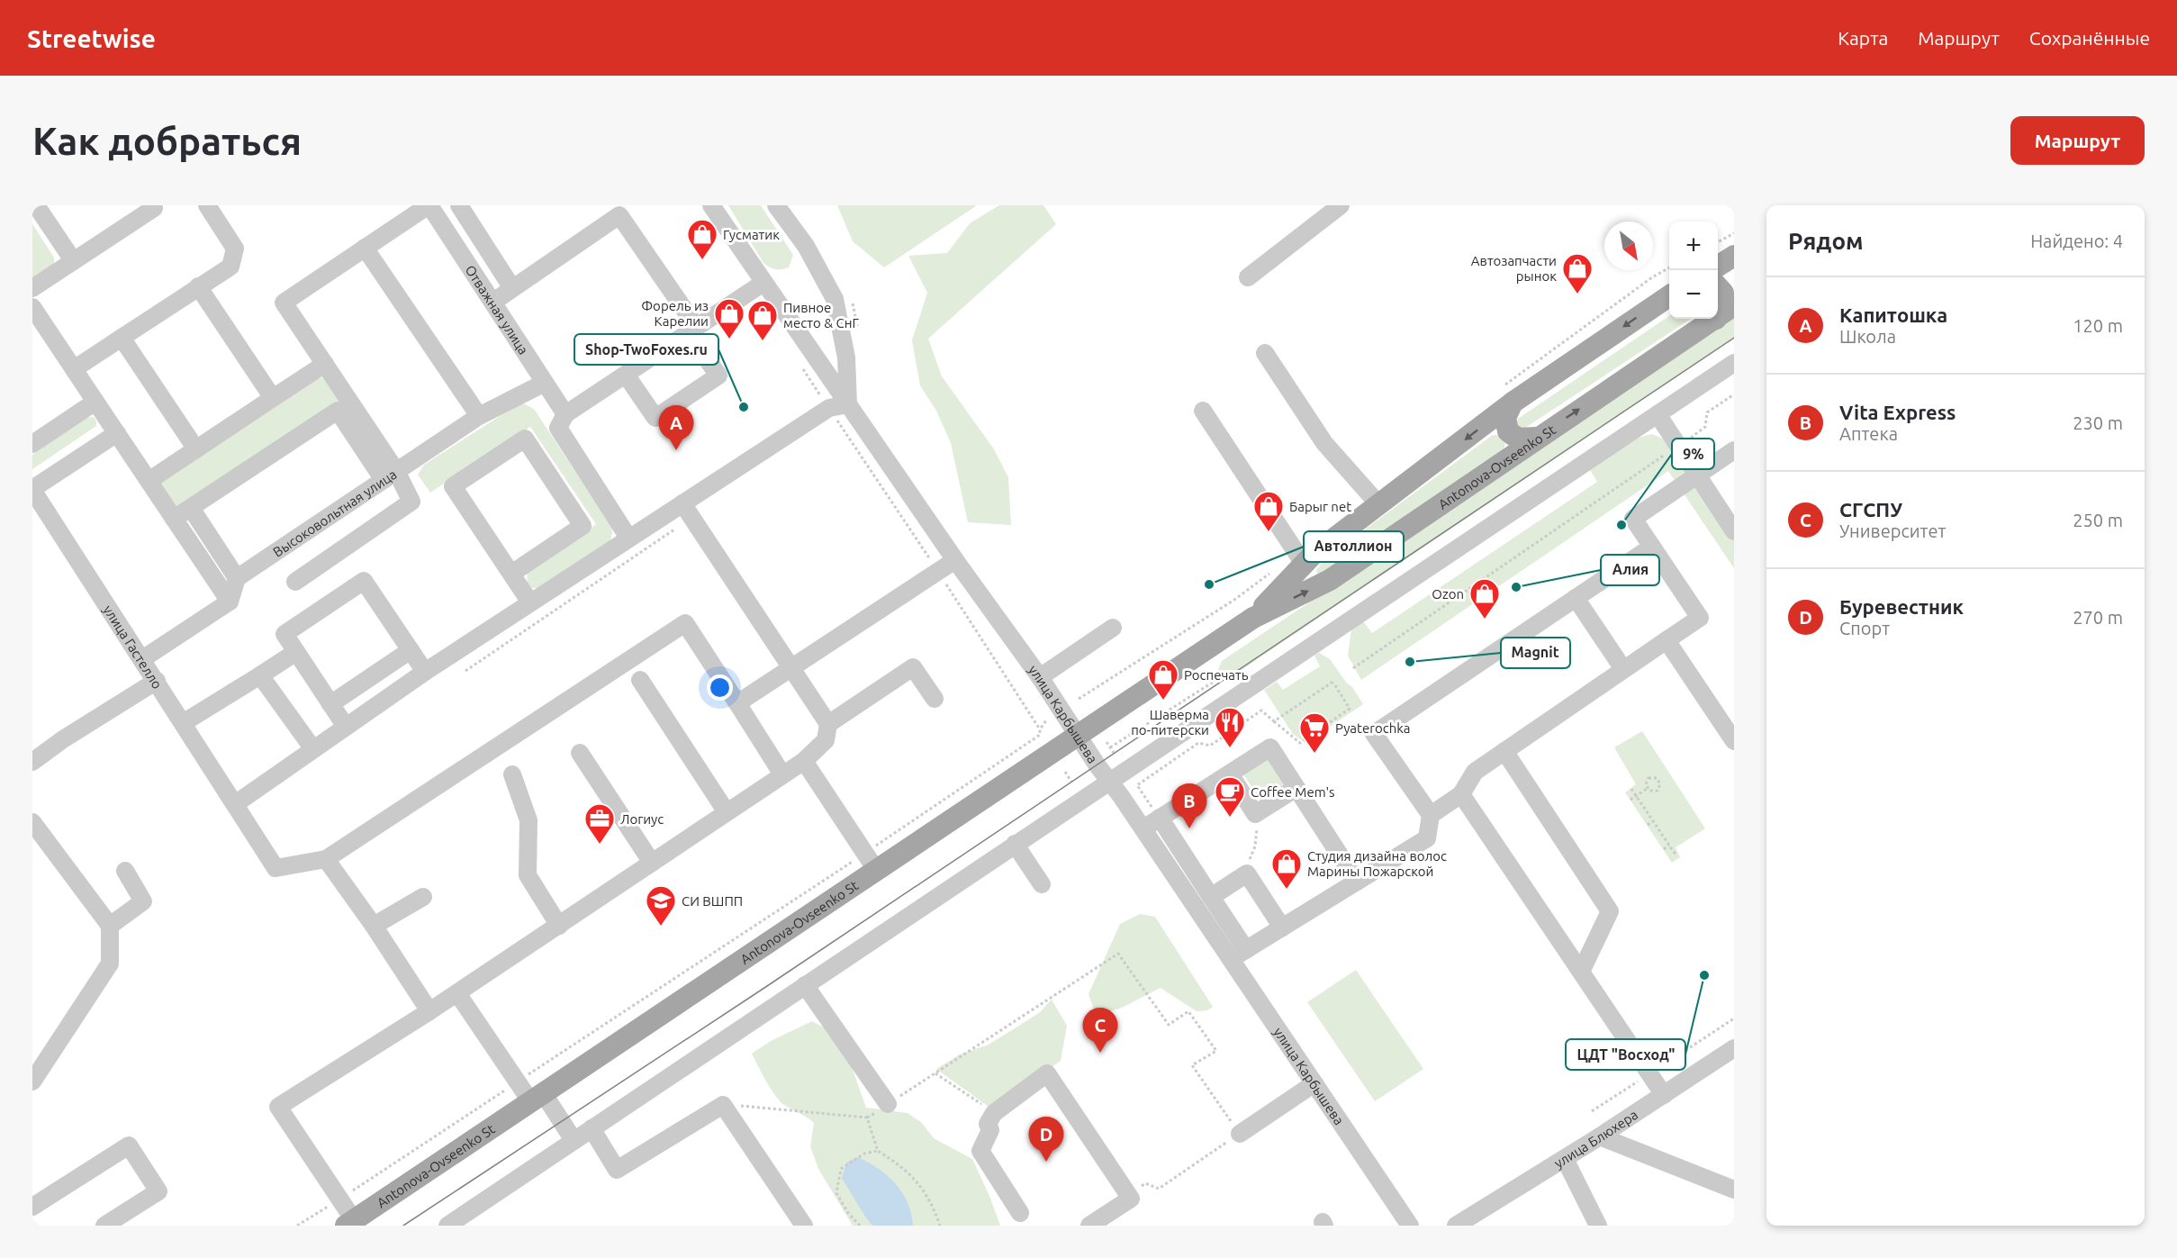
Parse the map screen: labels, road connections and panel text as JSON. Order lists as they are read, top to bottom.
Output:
{
  "streets": {
    "main road": ["Antonova-Ovseenko St"],
    "street": [
      "Отважная улица",
      "Высоковольтная улица",
      "улица Гастелло",
      "улица Карбышева",
      "улица Блюхера"
    ]
  },
  "crossings": [
    ["Отважная улица", "Высоковольтная улица"],
    ["Antonova-Ovseenko St", "улица Карбышева"]
  ],
  "places": {
    "shop": [
      "Гусматик",
      "Автозапчасти рынок",
      "Форель из Карелии",
      "Пивное место & СнГ",
      "Барыг net",
      "Ozon",
      "Роспечать",
      "Студия дизайна волос Марины Пожарской"
    ],
    "other": [
      "Shop-TwoFoxes.ru",
      "9%",
      "Автоллион",
      "Алия",
      "Magnit",
      "ЦДТ \"Восход\""
    ],
    "restaurant": ["Шаверма по-питерски"],
    "supermarket": ["Pyaterochka"],
    "cafe": ["Coffee Mem's"],
    "office": ["Логиус"],
    "school or university": ["СИ ВШПП"]
  },
  "north": "bottom right",
  "page": {
    "header": "Streetwise",
    "nav": ["Карта", "Маршрут", "Сохранённые"],
    "buttons": "Маршрут",
    "title": "Как добраться",
    "heading": ["Рядом", "Найдено: 4"],
    "map_buttons": ["+", "−"],
    "list": [
      {
        "mark": "A",
        "name": "Капитошка",
        "note": "Школа",
        "value": "120 m"
      },
      {
        "mark": "B",
        "name": "Vita Express",
        "note": "Аптека",
        "value": "230 m"
      },
      {
        "mark": "C",
        "name": "СГСПУ",
        "note": "Университет",
        "value": "250 m"
      },
      {
        "mark": "D",
        "name": "Буревестник",
        "note": "Спорт",
        "value": "270 m"
      }
    ],
    "pins": [
      "A",
      "B",
      "C",
      "D"
    ]
  }
}
